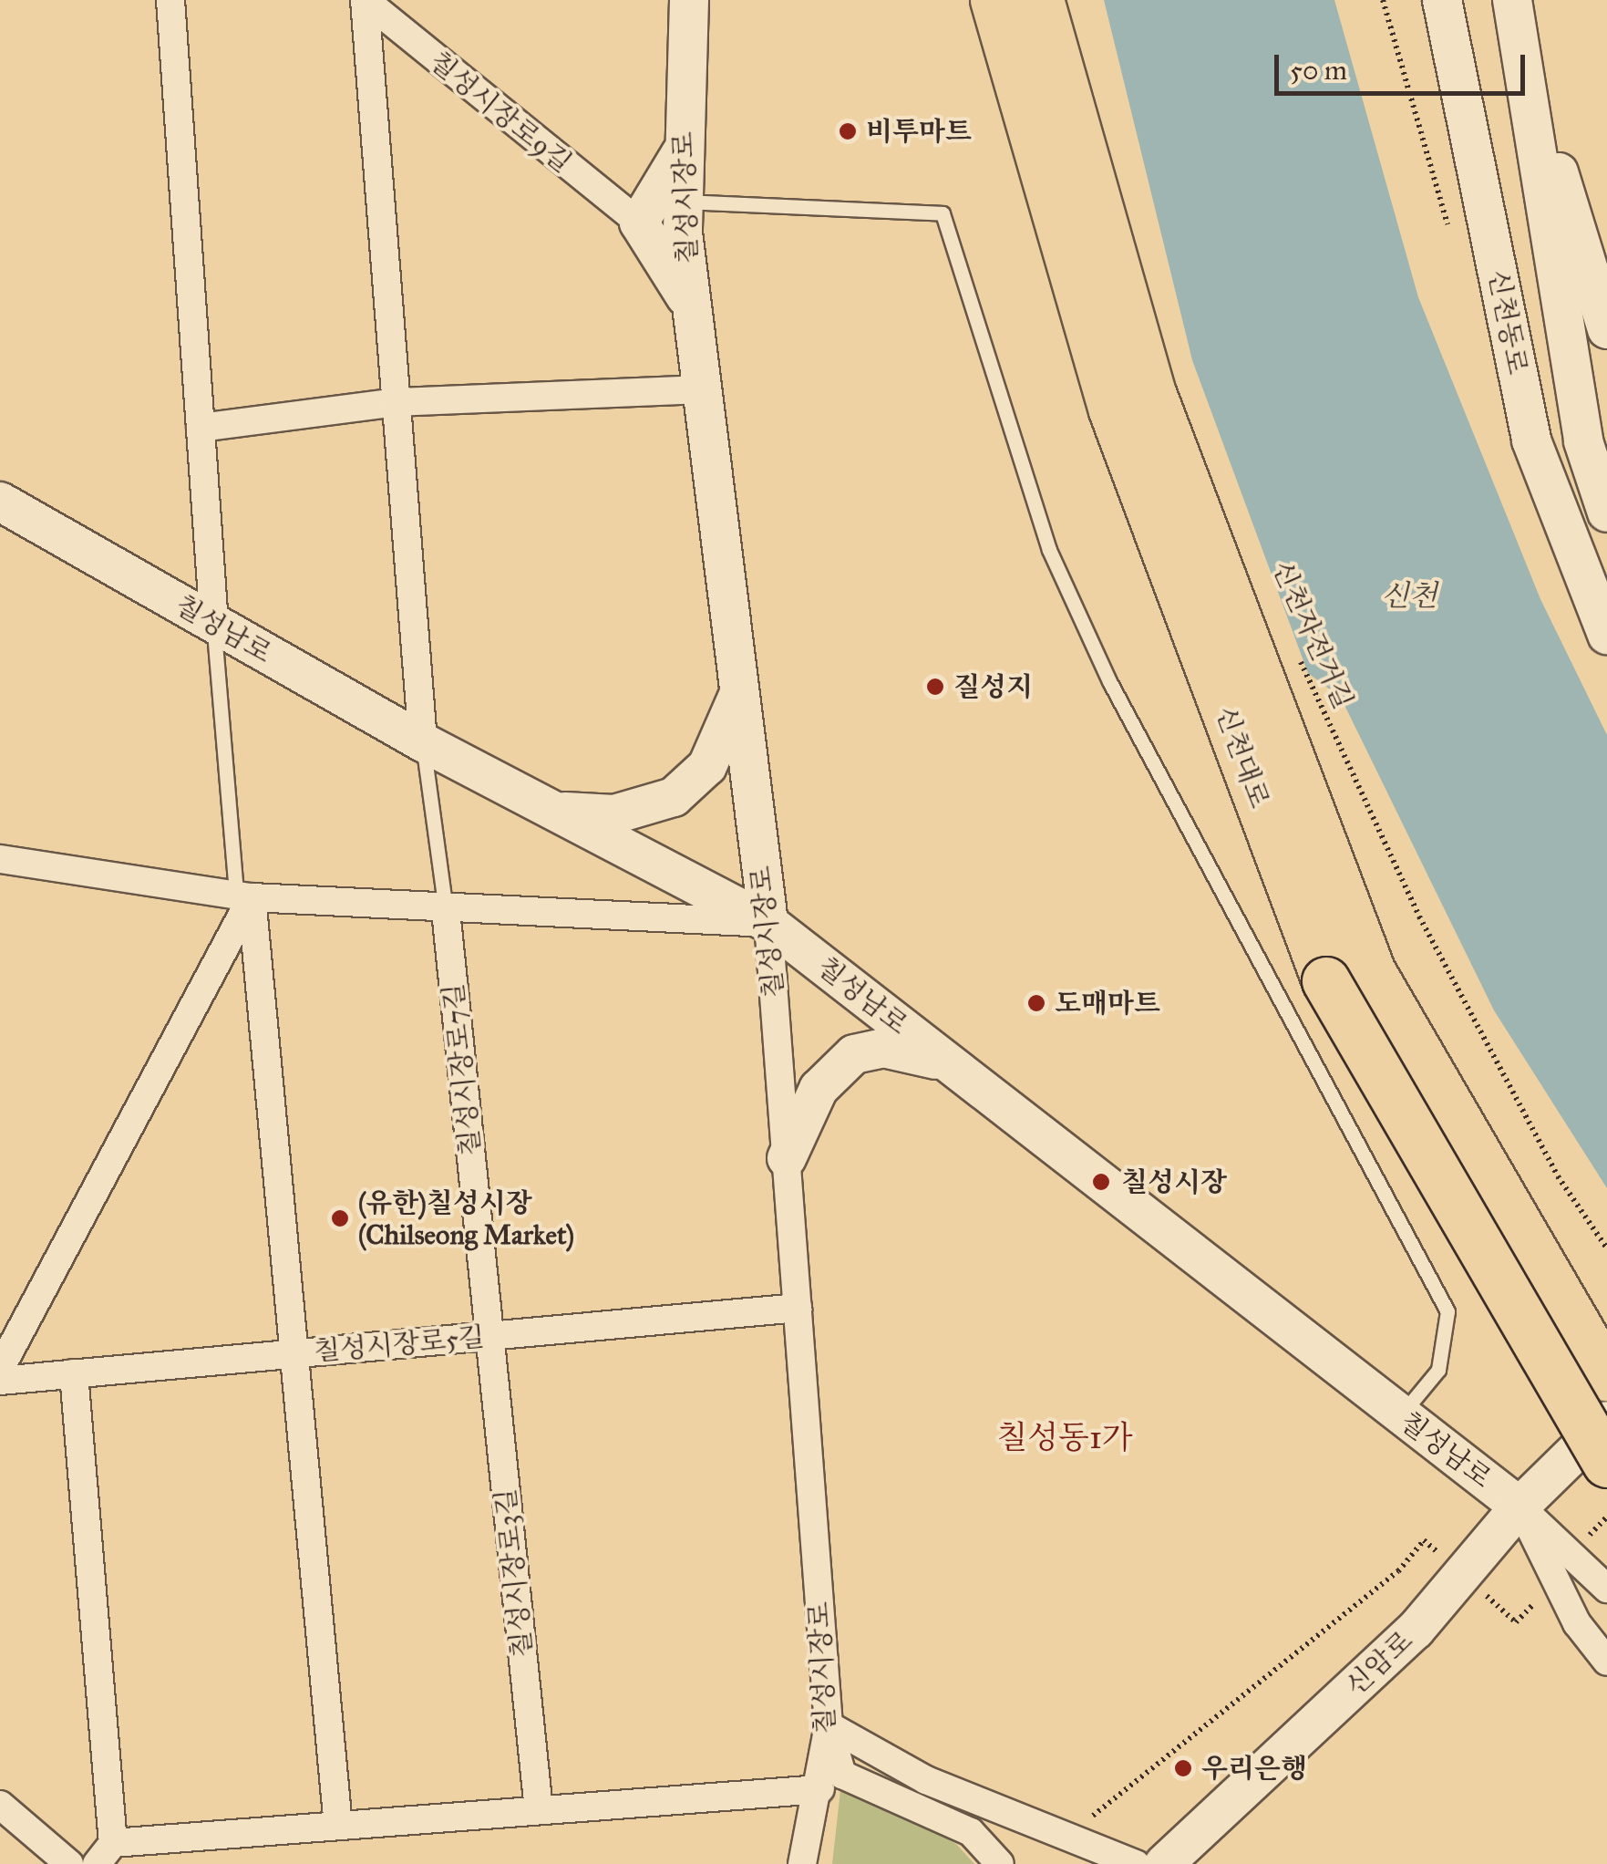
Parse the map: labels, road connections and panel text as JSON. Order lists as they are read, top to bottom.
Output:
{
  "streets": {
    "highway": ["신천대로"],
    "street": [
      "칠성시장로9길",
      "칠성시장로",
      "신천동로",
      "칠성남로",
      "칠성시장로7길",
      "칠성시장로5길",
      "칠성시장로3길",
      "신암로"
    ],
    "path": ["신천자전거길"]
  },
  "crossings": [
    ["칠성시장로", "칠성남로"],
    ["칠성시장로", "칠성시장로5길"],
    ["칠성남로", "신암로"],
    ["신천대로", "신암로"],
    ["칠성시장로7길", "칠성시장로5길"],
    ["칠성시장로7길", "칠성시장로3길"],
    ["칠성시장로5길", "칠성시장로3길"]
  ],
  "districts": ["칠성동1가"],
  "water": ["신천"],
  "places": [
    "비투마트",
    "질성지",
    "도매마트",
    "칠성시장",
    "(유한)칠성시장 (Chilseong Market)",
    "우리은행"
  ],
  "scale_bar": "50 m"
}
